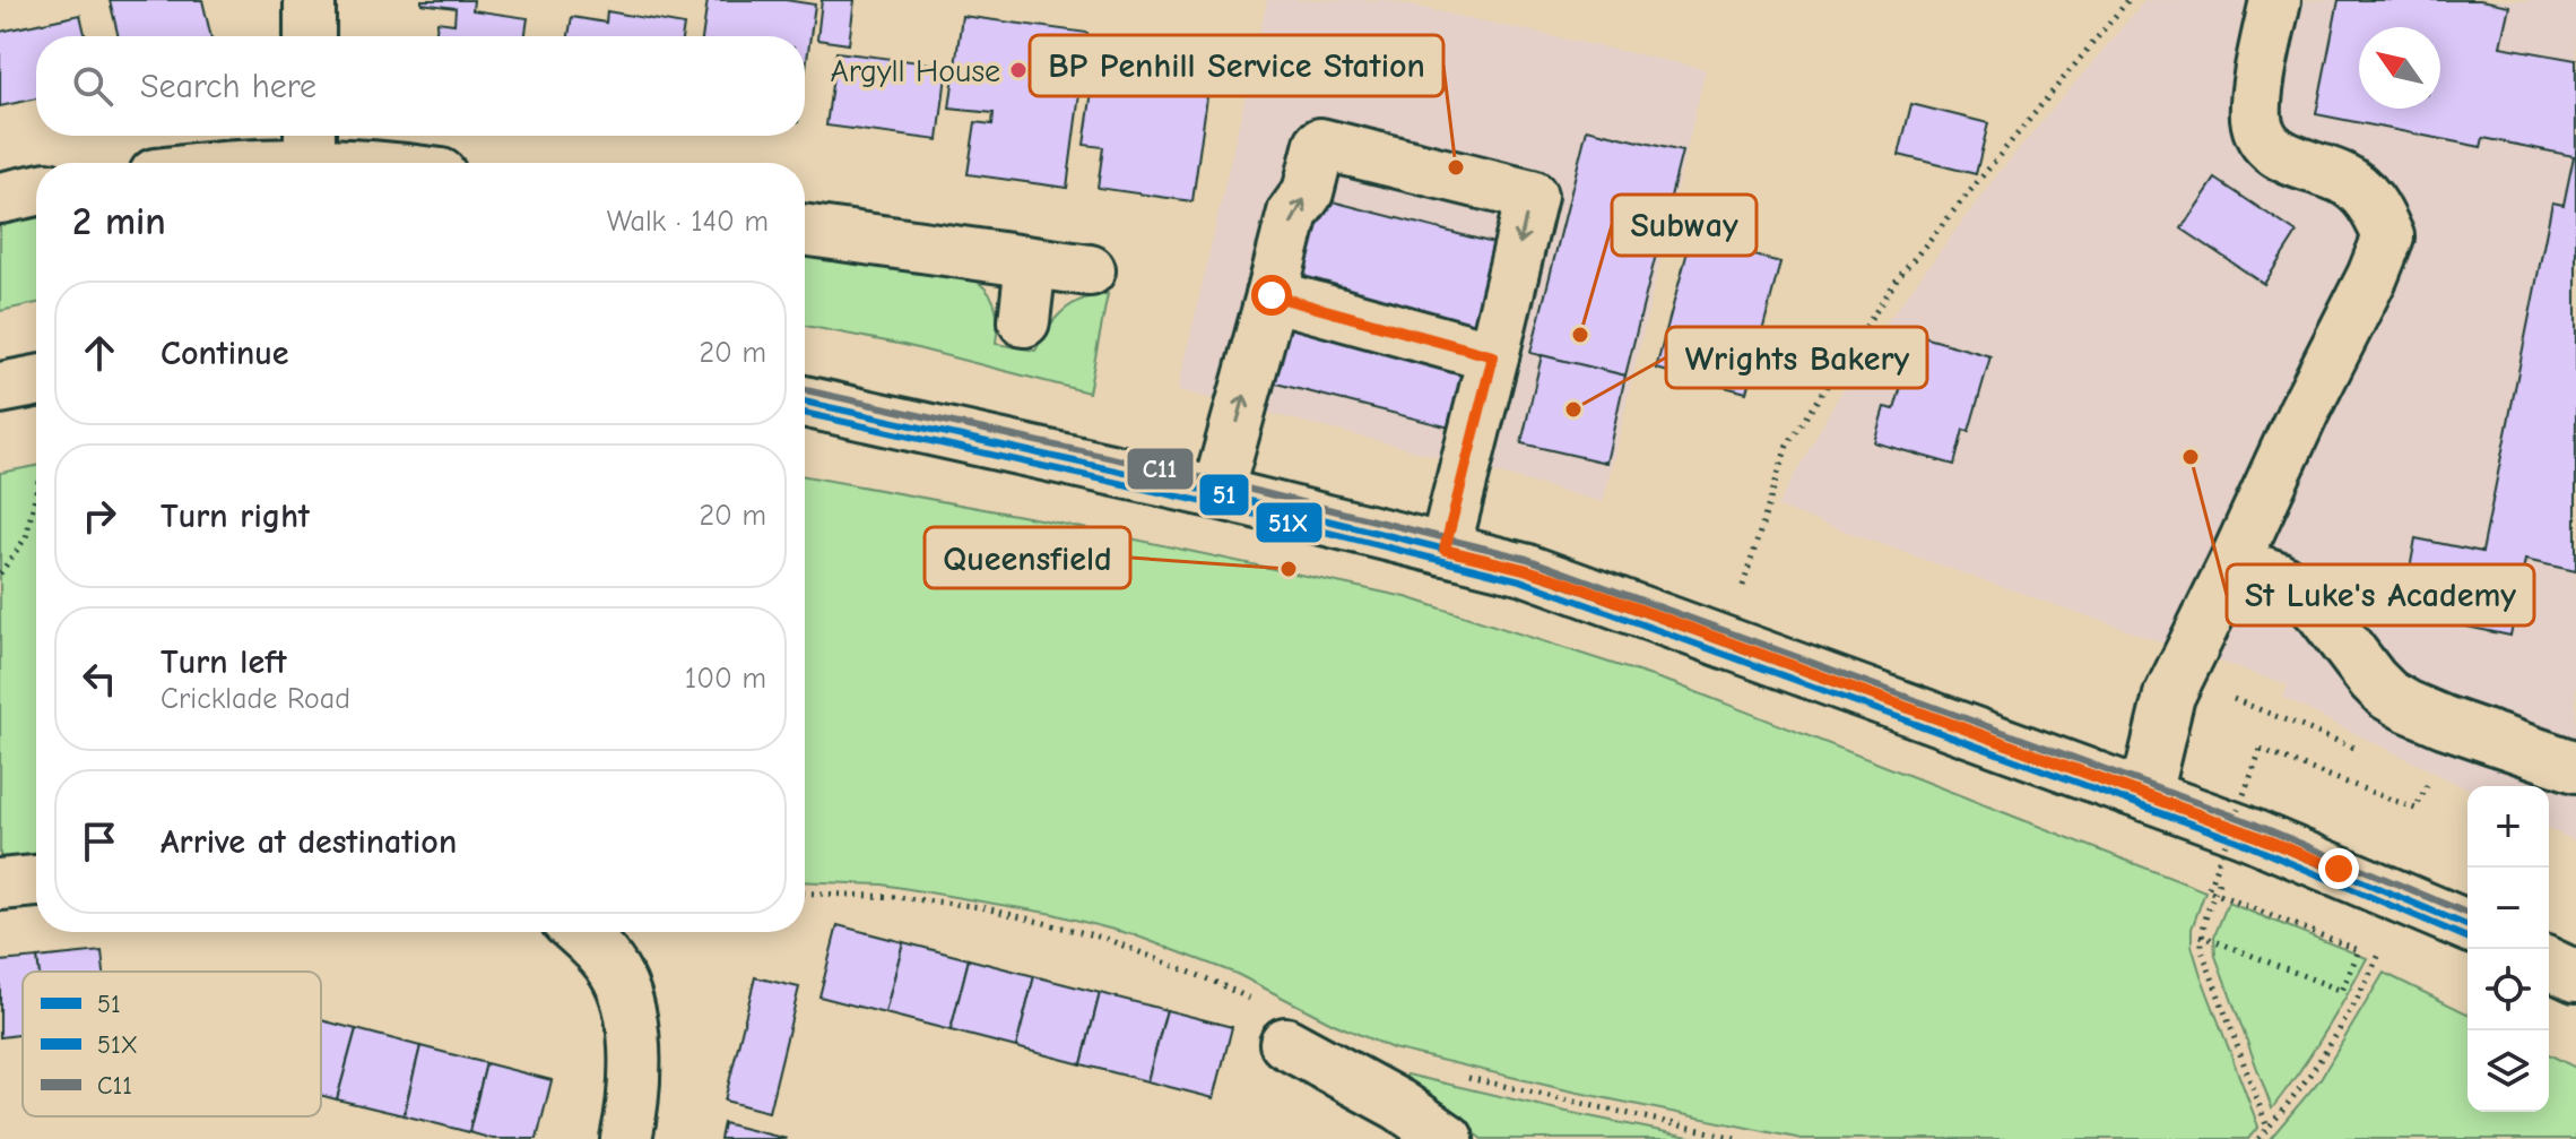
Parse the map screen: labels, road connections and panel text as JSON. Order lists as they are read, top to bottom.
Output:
{
  "places": [
    "Argyll House",
    "BP Penhill Service Station",
    "Subway",
    "Wrights Bakery",
    "St Luke's Academy",
    "Queensfield"
  ],
  "lines": ["transit line C11", "transit line 51", "transit line 51X"],
  "legend": ["51", "51X", "C11"],
  "north": "top left",
  "page": {
    "search": "Search here",
    "heading": ["2 min", "Walk · 140 m"],
    "list": [
      ["Continue", "20 m"],
      ["Turn right", "20 m"],
      ["Turn left", "Cricklade Road", "100 m"],
      "Arrive at destination"
    ],
    "map_buttons": ["+", "−"]
  }
}
